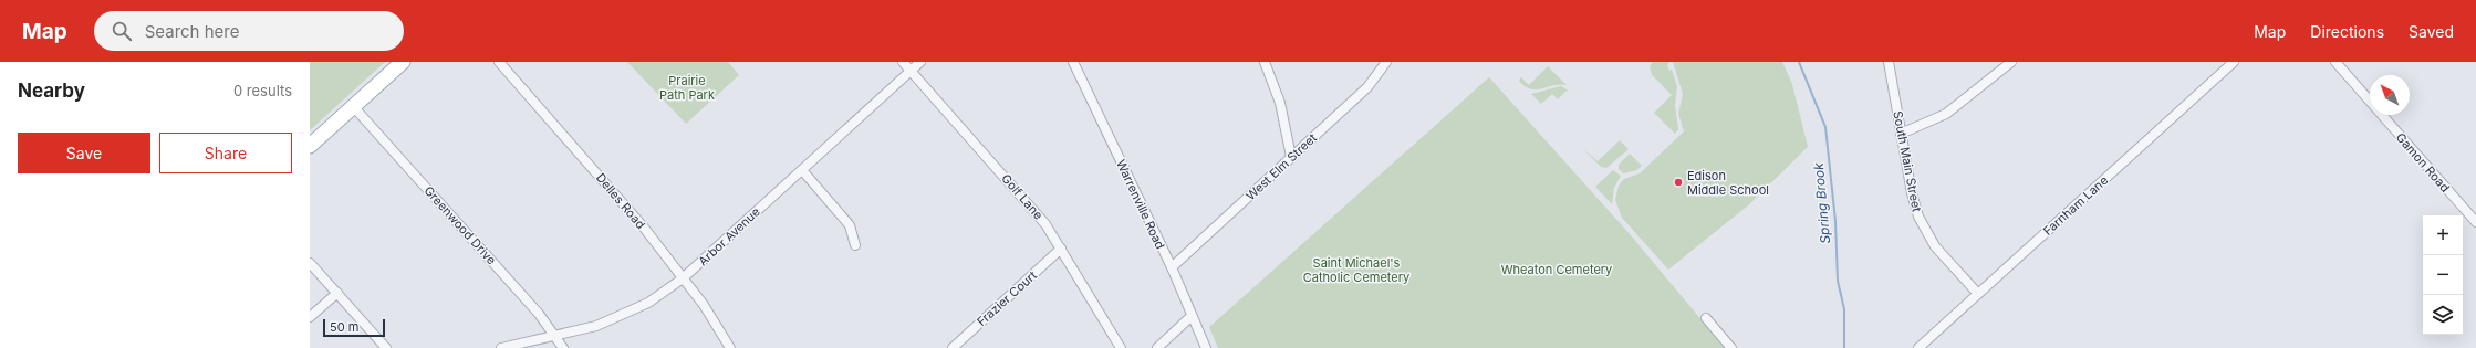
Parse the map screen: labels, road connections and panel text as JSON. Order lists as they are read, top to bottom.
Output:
{
  "streets": {
    "street": [
      "South Main Street",
      "Gamon Road",
      "West Elm Street",
      "Golf Lane",
      "Delles Road",
      "Warrenville Road",
      "Farnham Lane",
      "Greenwood Drive",
      "Arbor Avenue",
      "Frazier Court"
    ]
  },
  "crossings": [
    ["South Main Street", "Farnham Lane"],
    ["West Elm Street", "Warrenville Road"],
    ["Golf Lane", "Arbor Avenue"],
    ["Golf Lane", "Frazier Court"],
    ["Delles Road", "Arbor Avenue"],
    ["Greenwood Drive", "Arbor Avenue"]
  ],
  "water": ["Spring Brook"],
  "parks": ["Prairie Path Park", "Saint Michael's Catholic Cemetery", "Wheaton Cemetery"],
  "places": ["Edison Middle School"],
  "scale_bar": "50 m",
  "north": "top left",
  "page": {
    "header": "Map",
    "search": "Search here",
    "nav": ["Map", "Directions", "Saved"],
    "heading": ["Nearby", "0 results"],
    "buttons": ["Save", "Share"],
    "map_buttons": ["+", "−"],
    "scale": "50 m"
  }
}
